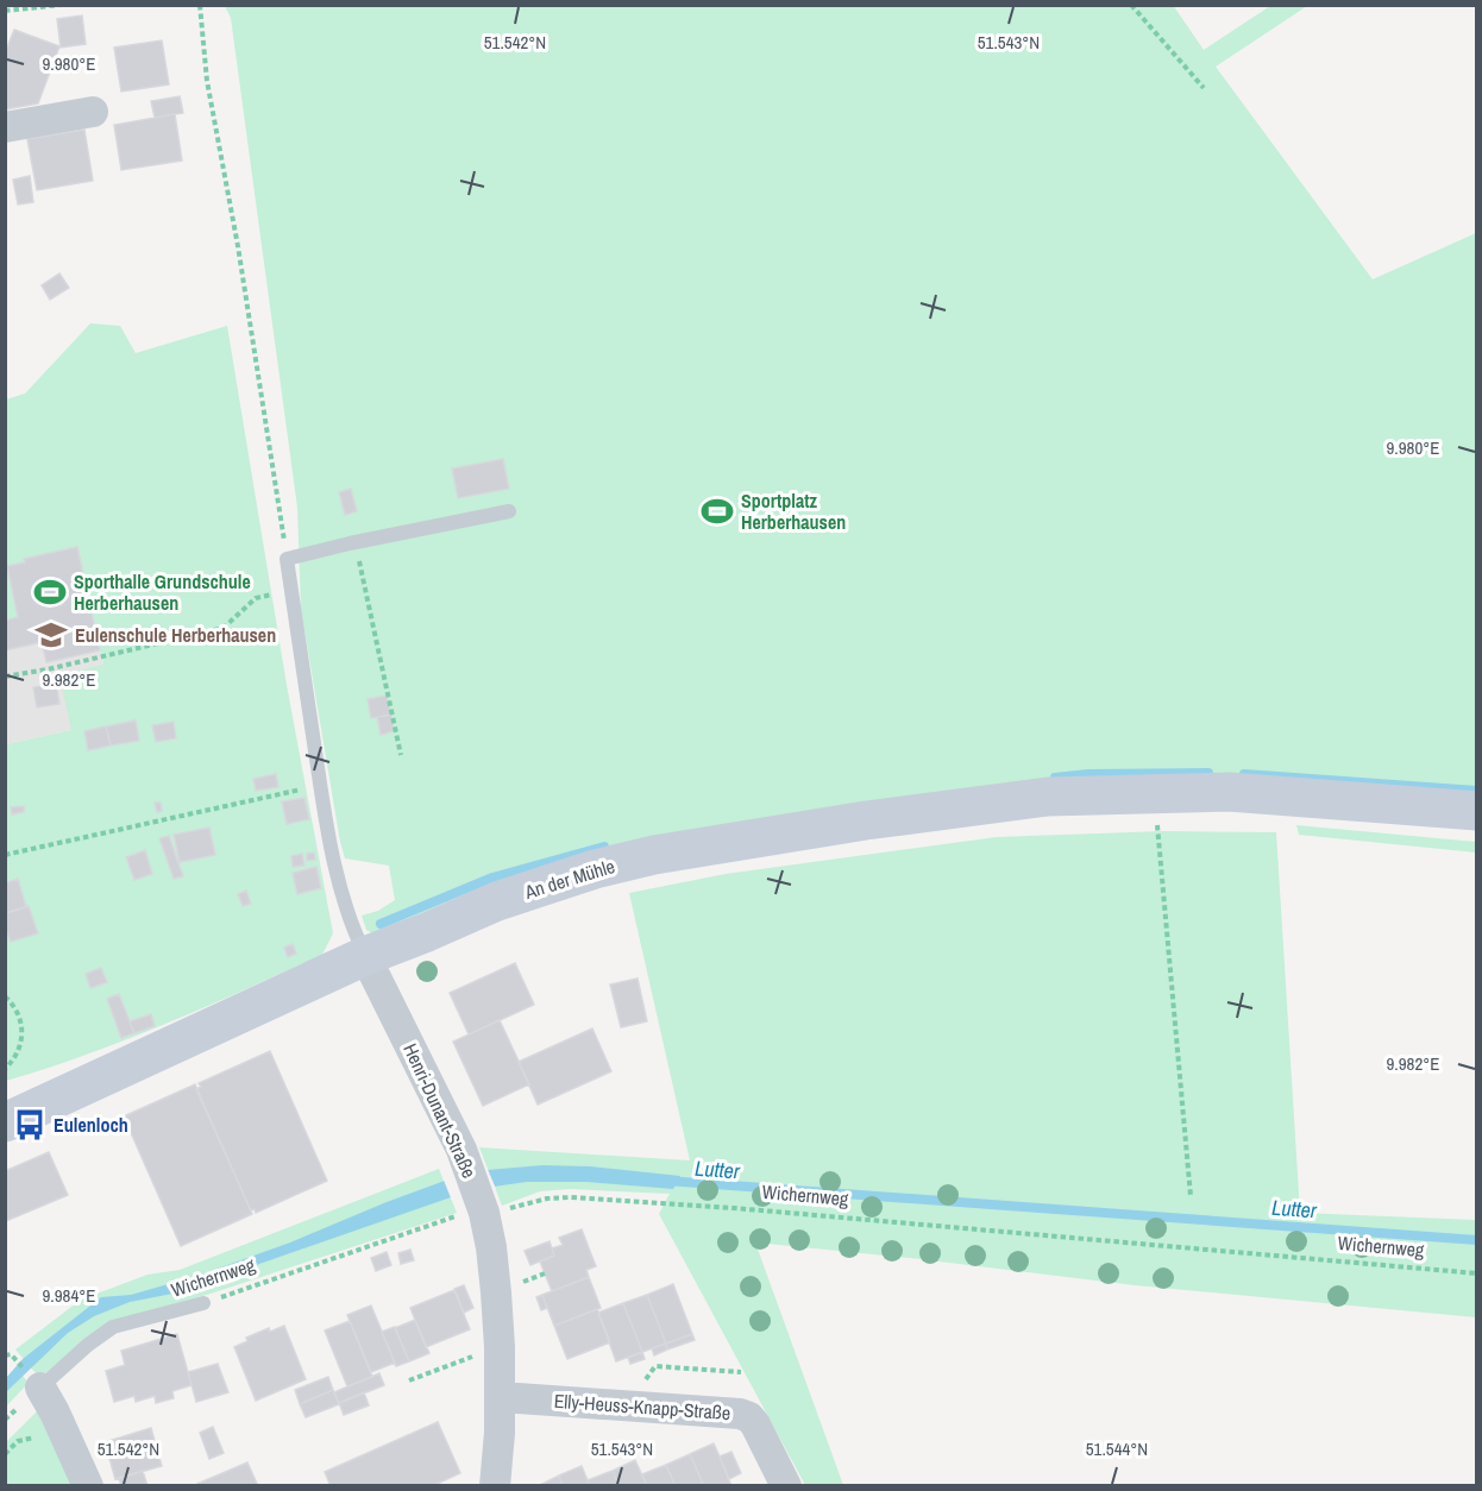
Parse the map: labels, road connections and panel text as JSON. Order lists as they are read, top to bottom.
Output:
{
  "streets": {
    "street": ["An der Mühle", "Henri-Dunant-Straße", "Elly-Heuss-Knapp-Straße"],
    "lane": ["Wichernweg"]
  },
  "crossings": [
    ["An der Mühle", "Henri-Dunant-Straße"],
    ["Henri-Dunant-Straße", "Wichernweg"],
    ["Henri-Dunant-Straße", "Elly-Heuss-Knapp-Straße"]
  ],
  "water": ["Lutter"],
  "places": {
    "sports": ["Sportplatz Herberhausen", "Sporthalle Grundschule Herberhausen"],
    "school or university": ["Eulenschule Herberhausen"],
    "bus stop": ["Eulenloch"]
  },
  "coordinates": [
    "51.542°N",
    "51.543°N",
    "9.980°E",
    "9.982°E",
    "9.984°E",
    "51.544°N"
  ]
}
